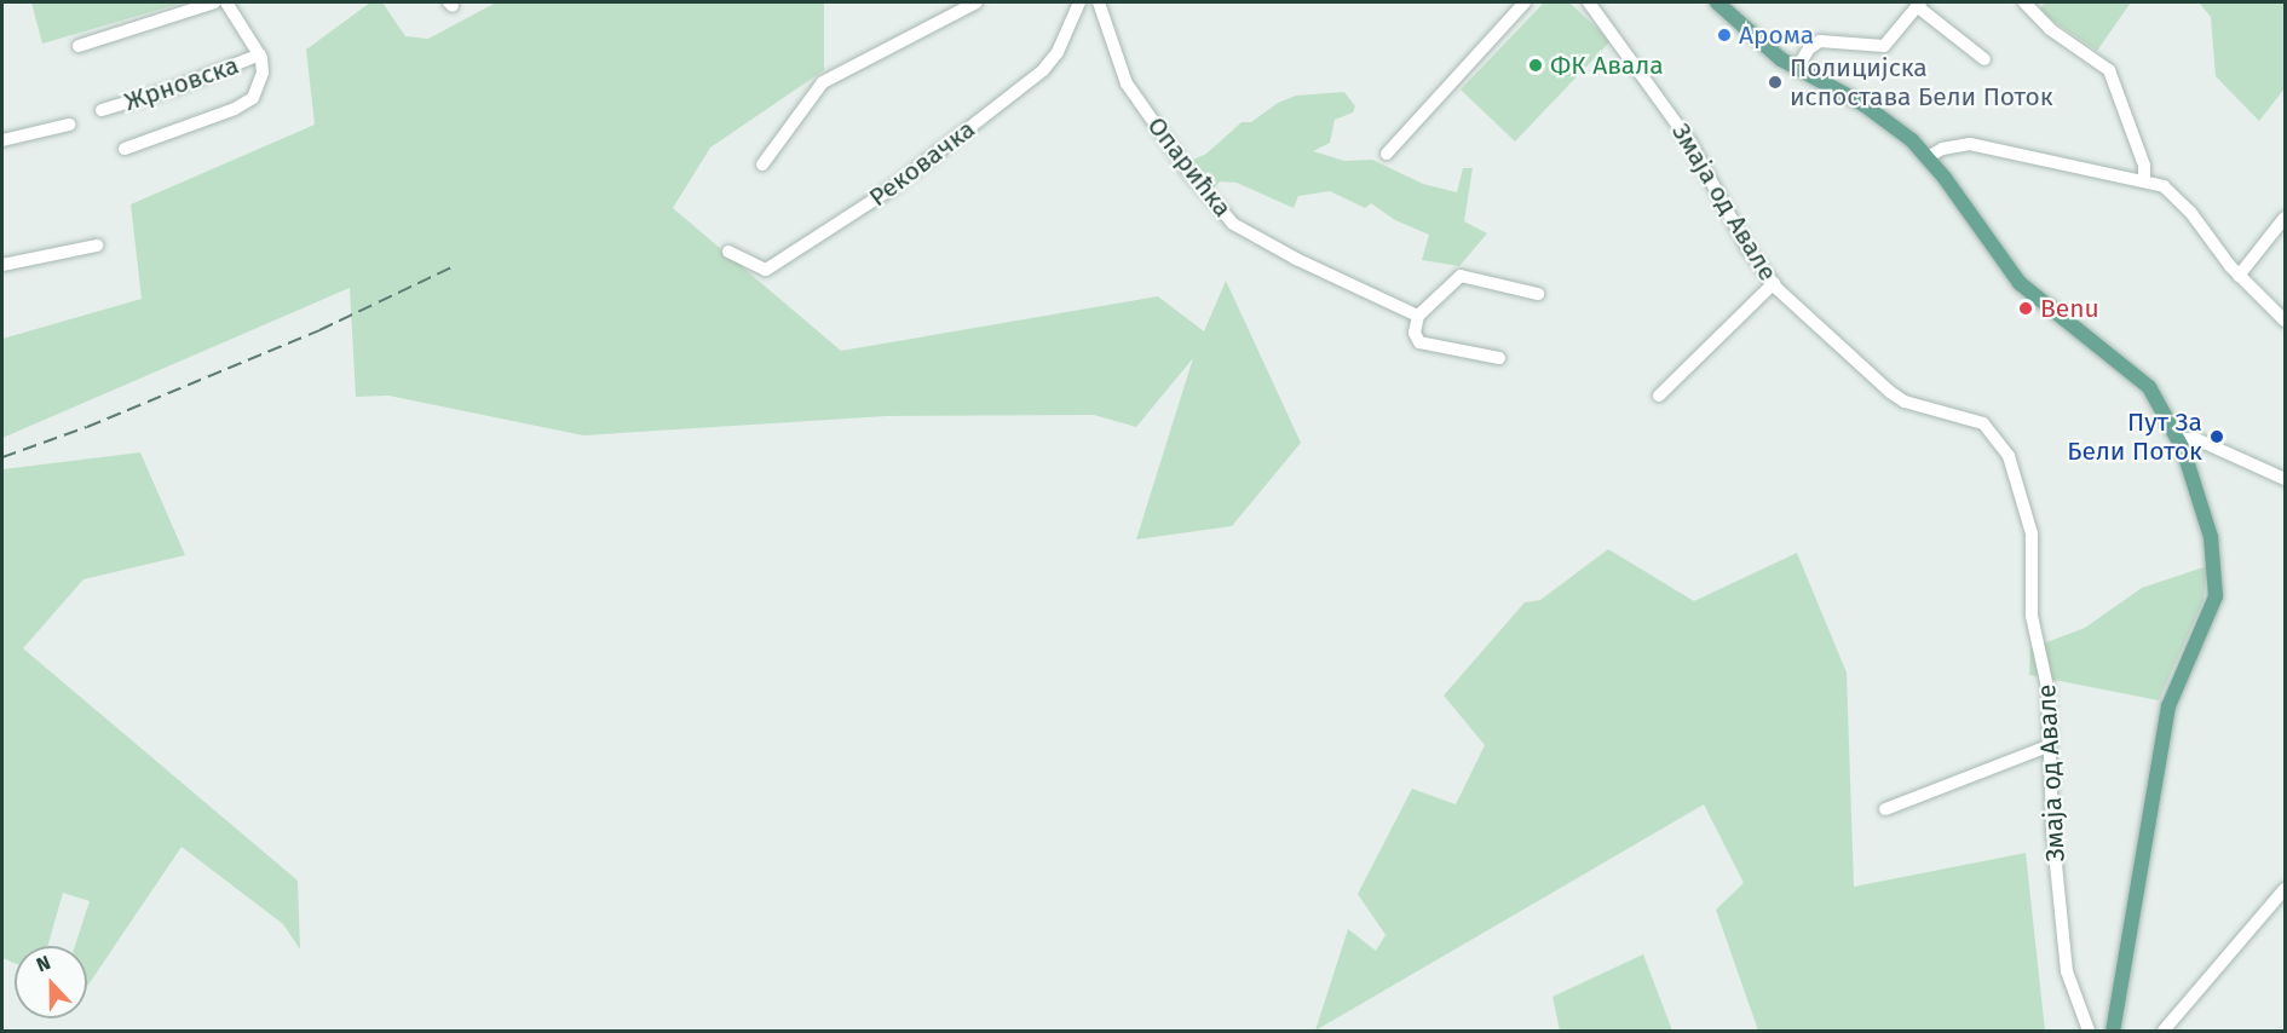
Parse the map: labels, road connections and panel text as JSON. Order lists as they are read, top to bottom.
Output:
{
  "streets": {
    "street": [
      "Жрновска",
      "Рековачка",
      "Опарићка",
      "Змаја од Авале"
    ]
  },
  "places": [
    "Арома",
    "ФК Авала",
    "Полицијска испостава Бели Поток",
    "Benu",
    "Пут За Бели Поток"
  ],
  "north": "top"
}
